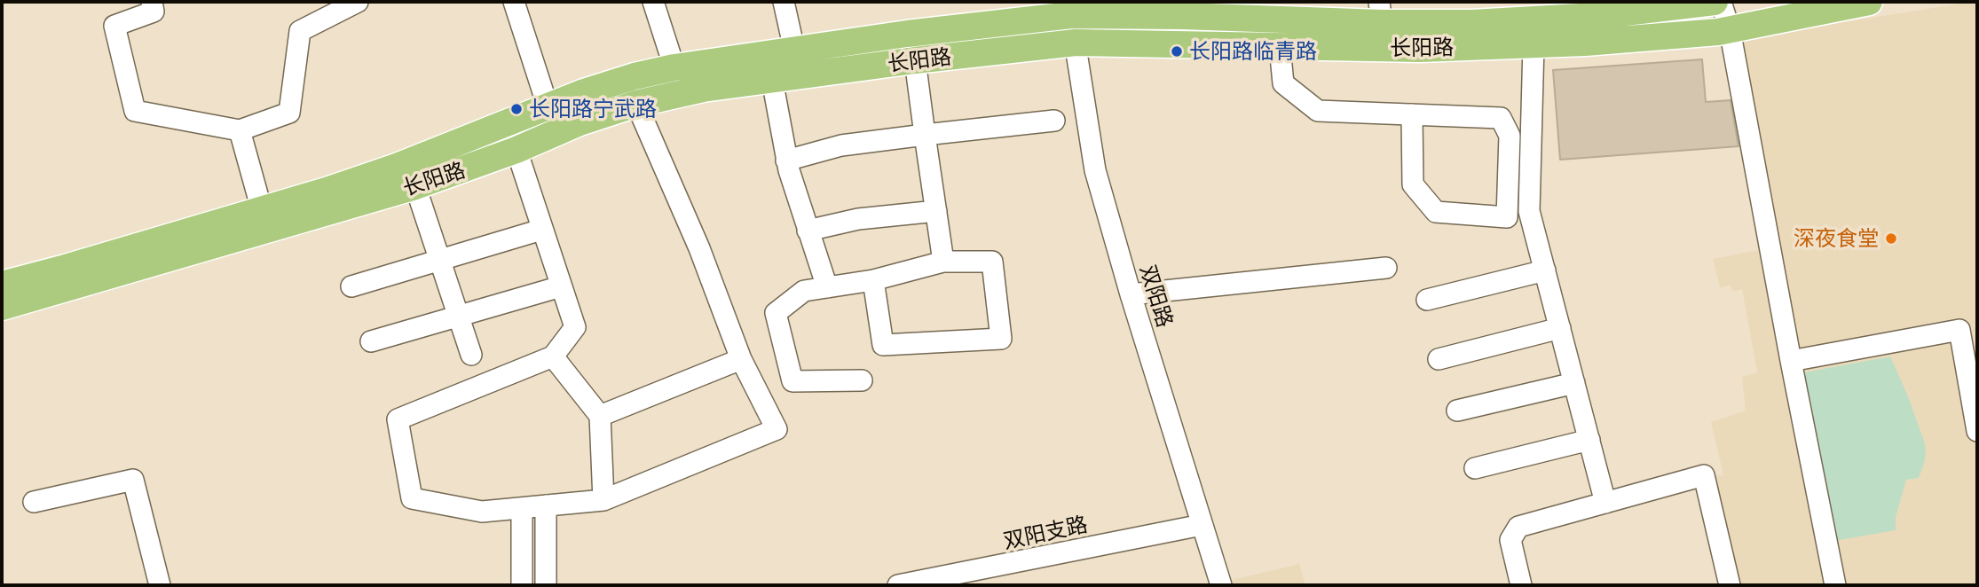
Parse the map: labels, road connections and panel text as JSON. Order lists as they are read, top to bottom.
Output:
{
  "streets": {
    "main road": ["长阳路"],
    "street": ["双阳路", "双阳支路"]
  },
  "crossings": [
    ["长阳路", "双阳路"],
    ["双阳路", "双阳支路"]
  ],
  "places": ["长阳路临青路", "长阳路宁武路", "深夜食堂"]
}
